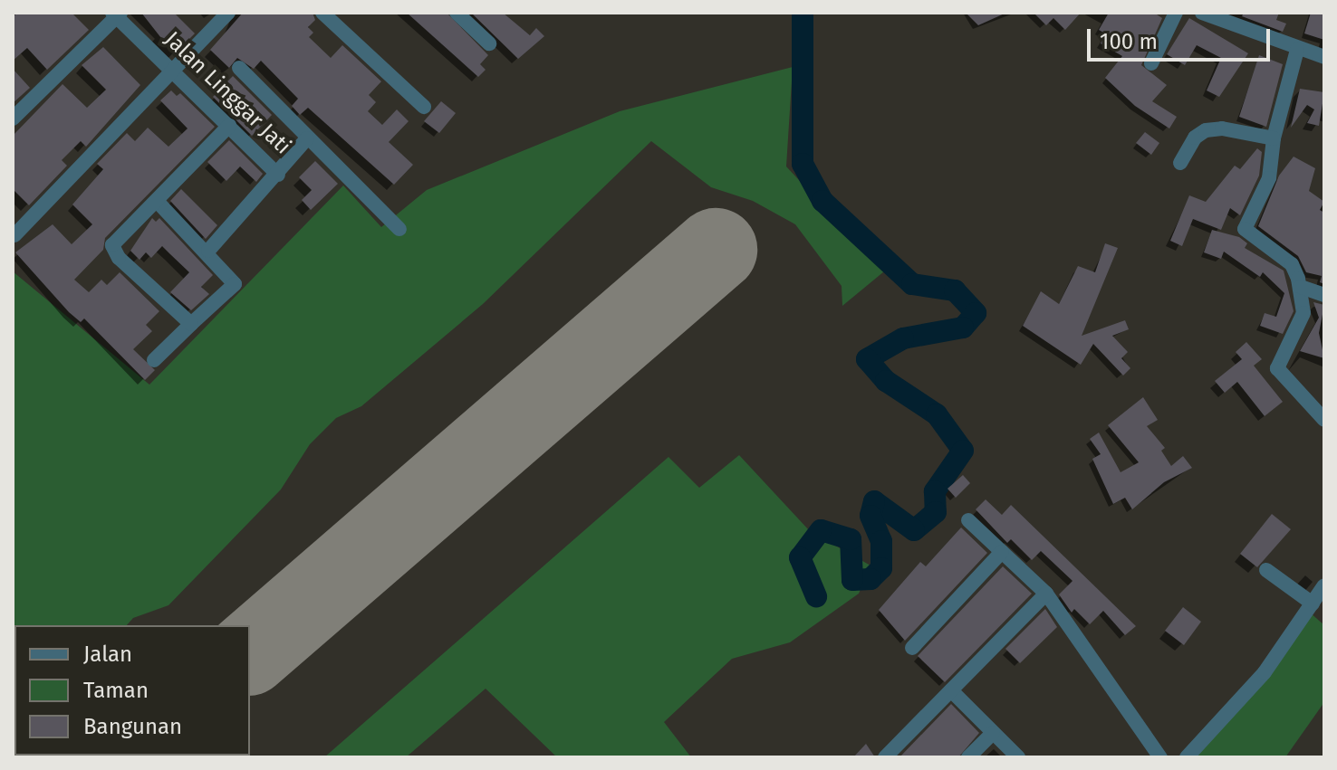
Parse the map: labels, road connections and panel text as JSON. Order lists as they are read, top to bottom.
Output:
{
  "streets": {
    "street": ["Jalan Linggar Jati"]
  },
  "legend": ["Jalan", "Taman", "Bangunan"],
  "scale_bar": "100 m"
}
